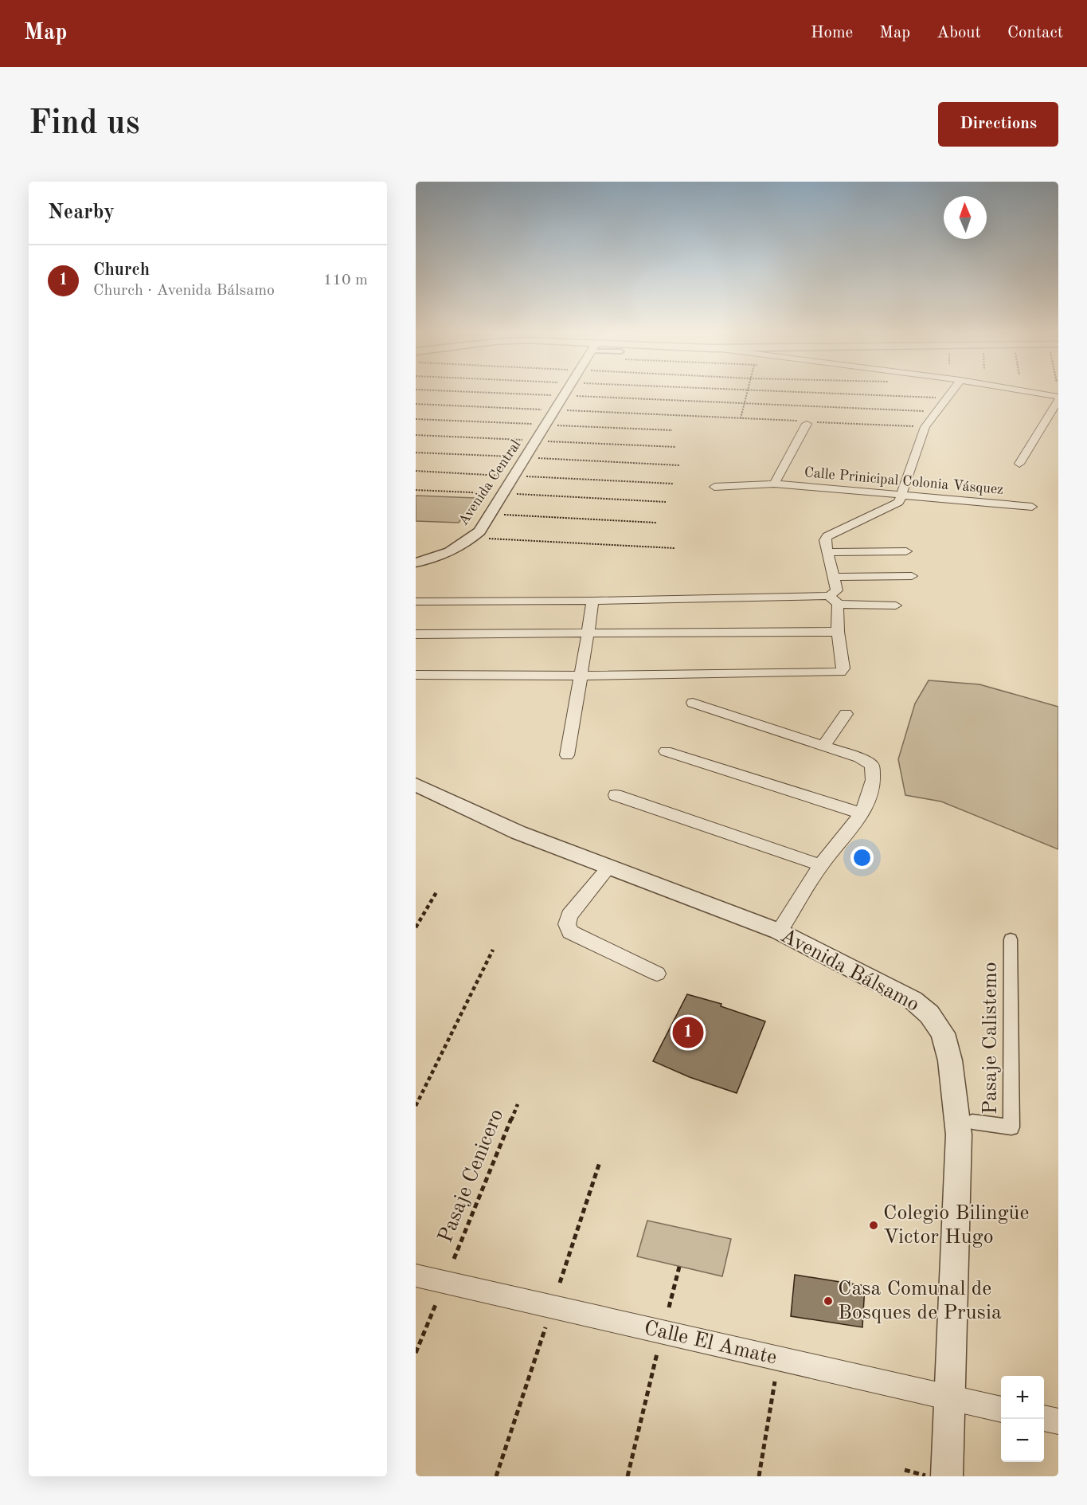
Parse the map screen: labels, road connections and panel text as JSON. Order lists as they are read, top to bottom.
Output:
{
  "streets": {
    "street": [
      "Calle Prinicipal Colonia Vásquez",
      "Avenida Central",
      "Avenida Bálsamo",
      "Pasaje Calistemo",
      "Calle El Amate"
    ],
    "path": ["Pasaje Cenicero"]
  },
  "crossings": [
    ["Avenida Bálsamo", "Calle El Amate"]
  ],
  "places": ["Colegio Bilingüe Victor Hugo", "Casa Comunal de Bosques de Prusia"],
  "north": "top",
  "page": {
    "header": "Map",
    "nav": [
      "Home",
      "Map",
      "About",
      "Contact"
    ],
    "buttons": "Directions",
    "title": "Find us",
    "heading": "Nearby",
    "list": [
      {
        "mark": "1",
        "name": "Church",
        "note": "Church · Avenida Bálsamo",
        "value": "110 m"
      }
    ],
    "pins": "1",
    "map_buttons": ["+", "−"]
  }
}
